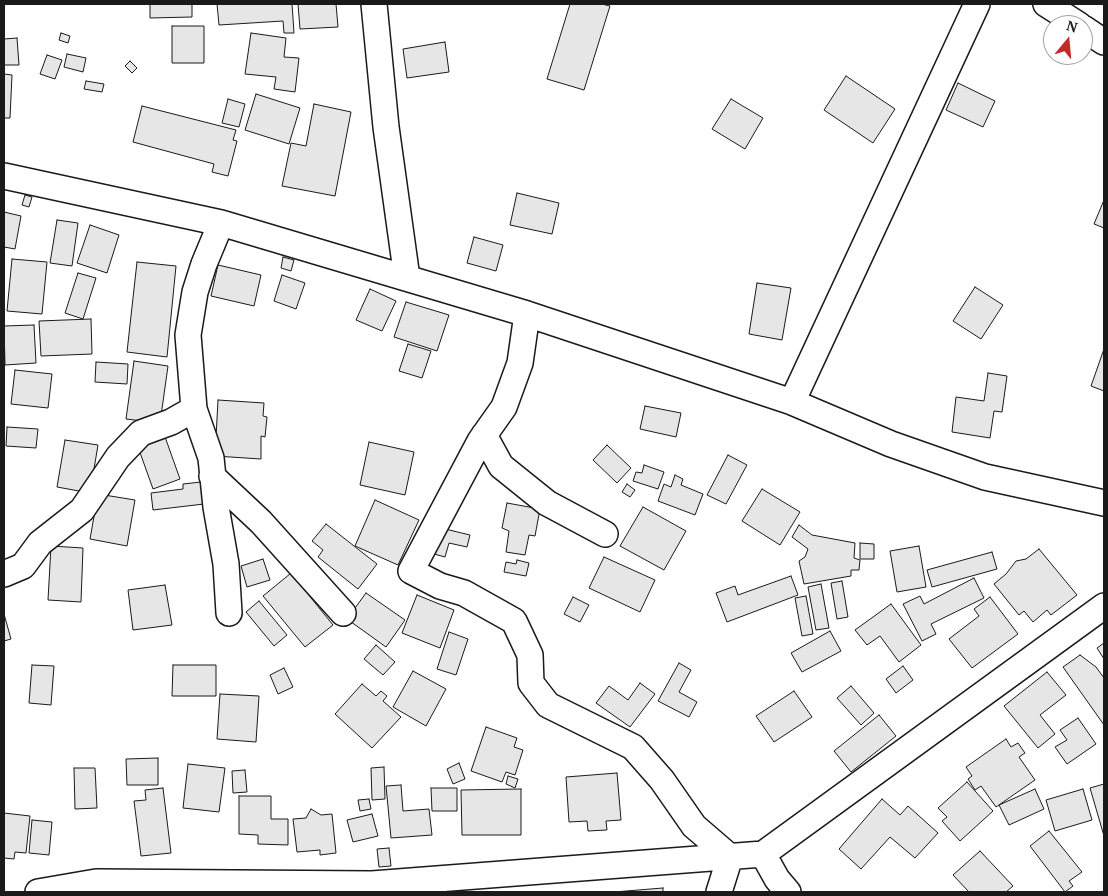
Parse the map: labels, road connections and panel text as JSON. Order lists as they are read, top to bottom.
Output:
{
  "north": "top"
}
